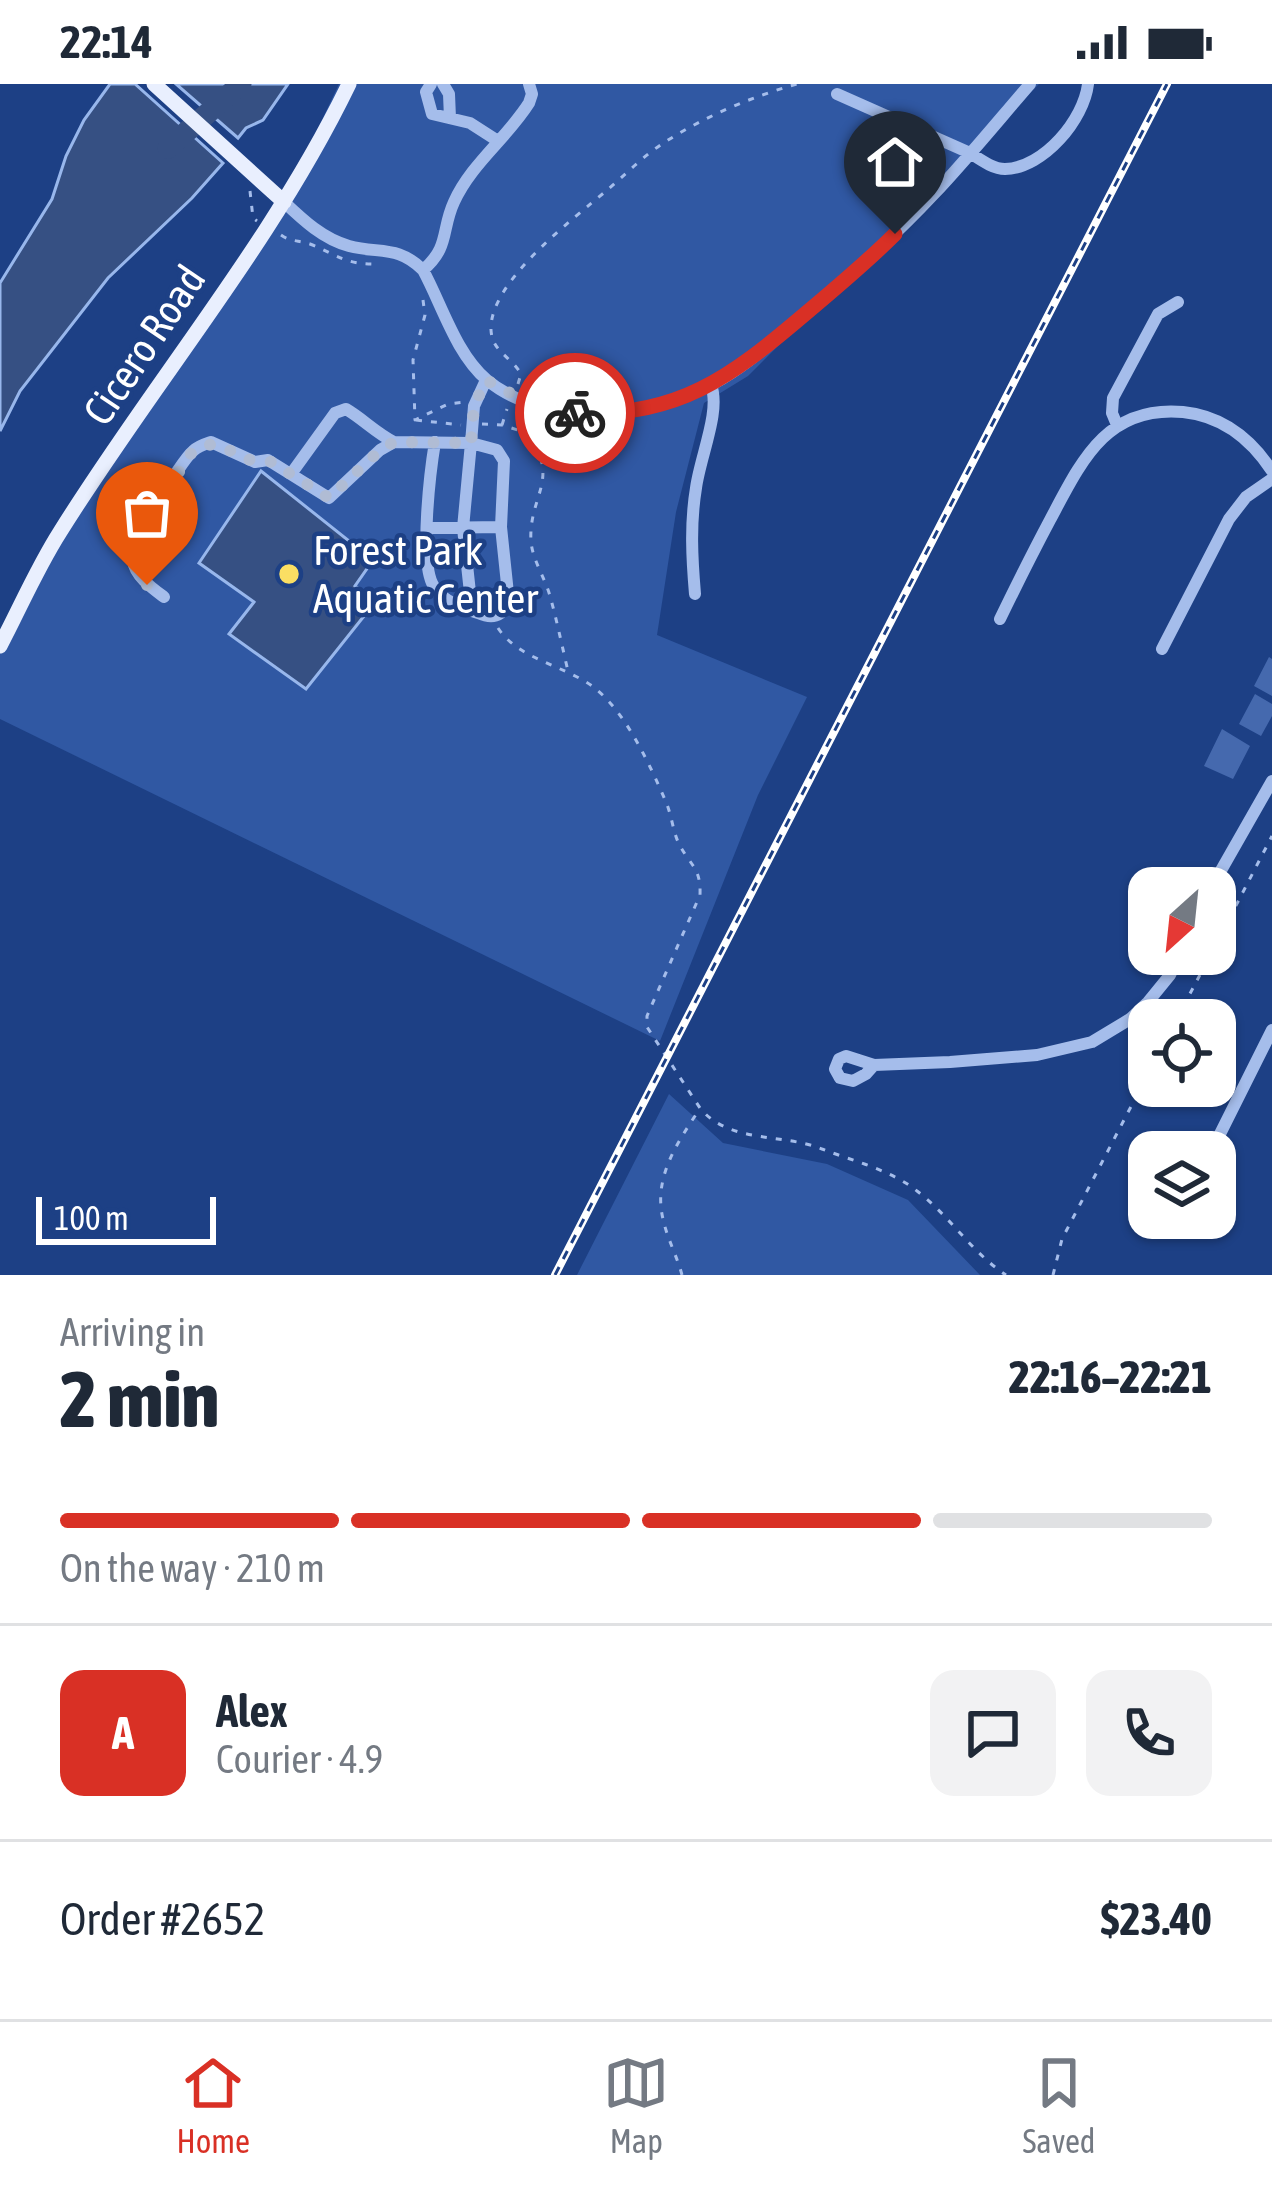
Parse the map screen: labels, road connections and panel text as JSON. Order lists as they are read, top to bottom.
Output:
{
  "streets": {
    "main road": ["Cicero Road"]
  },
  "places": ["Forest Park Aquatic Center"],
  "scale_bar": "100 m",
  "north": "bottom left",
  "page": {
    "status": "22:14",
    "scale": "100 m",
    "heading": ["2 min", "Arriving in", "22:16–22:21"],
    "panel": [
      "Alex",
      "Courier · 4.9",
      "Order #2652",
      "$23.40"
    ],
    "bar": "On the way · 210 m",
    "round": "A",
    "tabs": ["Home", "Map", "Saved"]
  }
}
